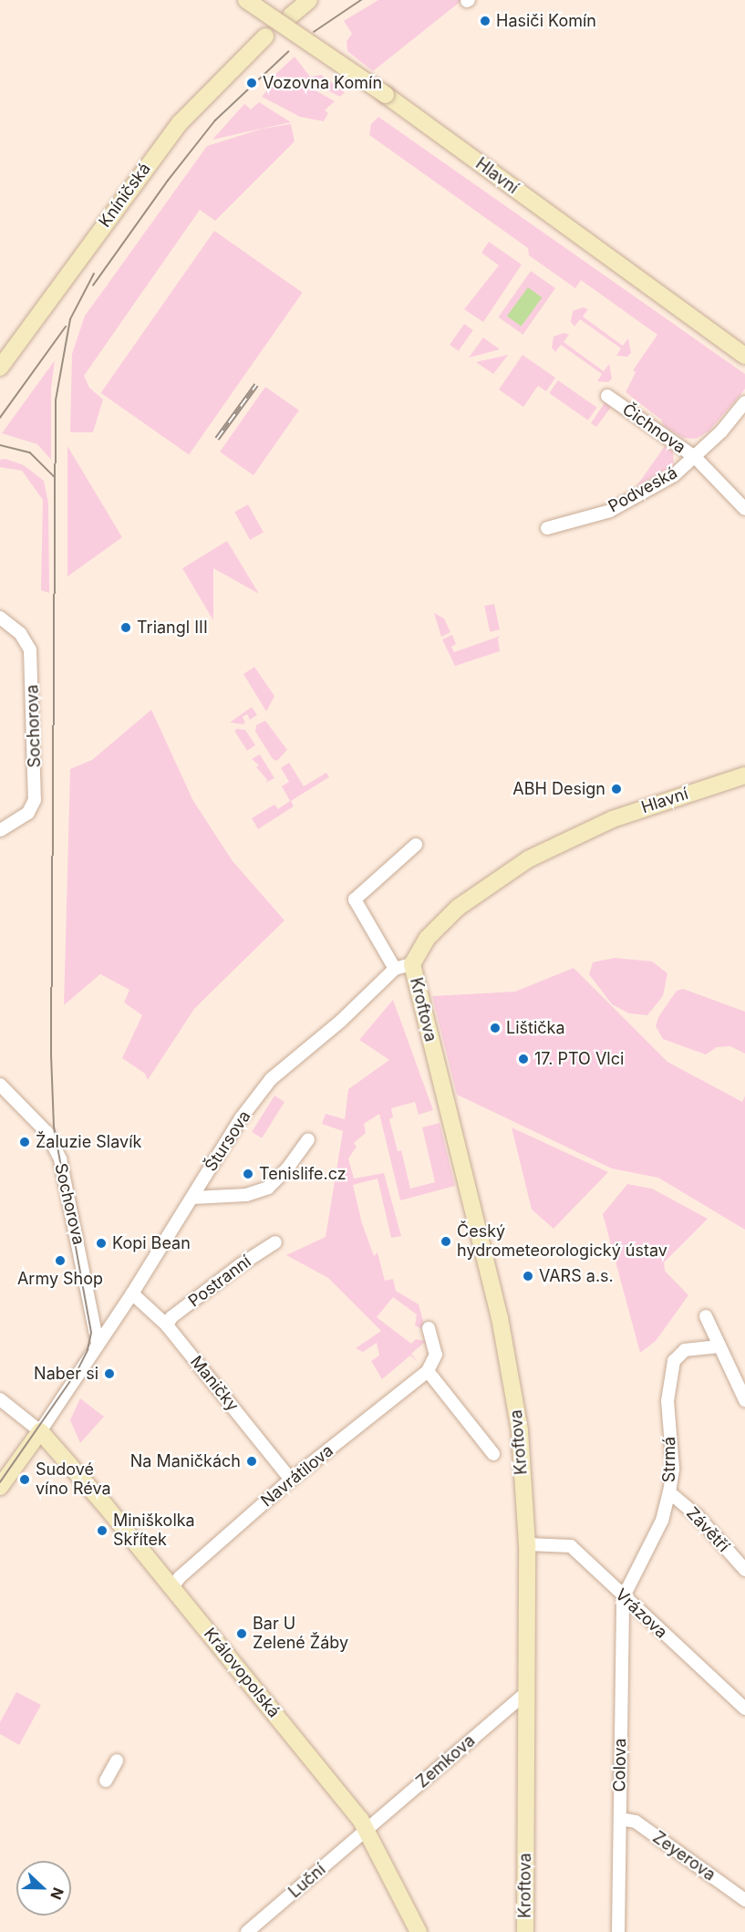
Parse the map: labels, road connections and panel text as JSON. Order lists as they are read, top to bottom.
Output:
{
  "streets": {
    "street": [
      "Hlavní",
      "Kníničská",
      "Čichnova",
      "Podveská",
      "Sochorova",
      "Kroftova",
      "Štursova",
      "Postranní",
      "Maničky",
      "Strmá",
      "Navrátilova",
      "Závětří",
      "Vrázova",
      "Královopolská",
      "Zemkova",
      "Colova",
      "Zeyerova",
      "Luční"
    ]
  },
  "crossings": [
    ["Hlavní", "Kroftova"],
    ["Hlavní", "Štursova"],
    ["Čichnova", "Podveská"],
    ["Sochorova", "Štursova"],
    ["Kroftova", "Štursova"],
    ["Kroftova", "Vrázova"],
    ["Kroftova", "Zemkova"],
    ["Štursova", "Maničky"],
    ["Štursova", "Královopolská"],
    ["Postranní", "Maničky"],
    ["Maničky", "Navrátilova"],
    ["Strmá", "Závětří"],
    ["Strmá", "Vrázova"],
    ["Strmá", "Colova"],
    ["Navrátilova", "Královopolská"],
    ["Vrázova", "Colova"],
    ["Královopolská", "Zemkova"],
    ["Královopolská", "Luční"],
    ["Zemkova", "Luční"],
    ["Colova", "Zeyerova"]
  ],
  "places": [
    "Hasiči Komín",
    "Vozovna Komín",
    "Triangl III",
    "ABH Design",
    "Lištička",
    "17. PTO Vlci",
    "Žaluzie Slavík",
    "Tenislife.cz",
    "Český hydrometeorologický ústav",
    "Kopi Bean",
    "Army Shop",
    "VARS a.s.",
    "Naber si",
    "Na Maničkách",
    "Sudové víno Réva",
    "Miniškolka Skřítek",
    "Bar U Zelené Žáby"
  ],
  "north": "right"
}
